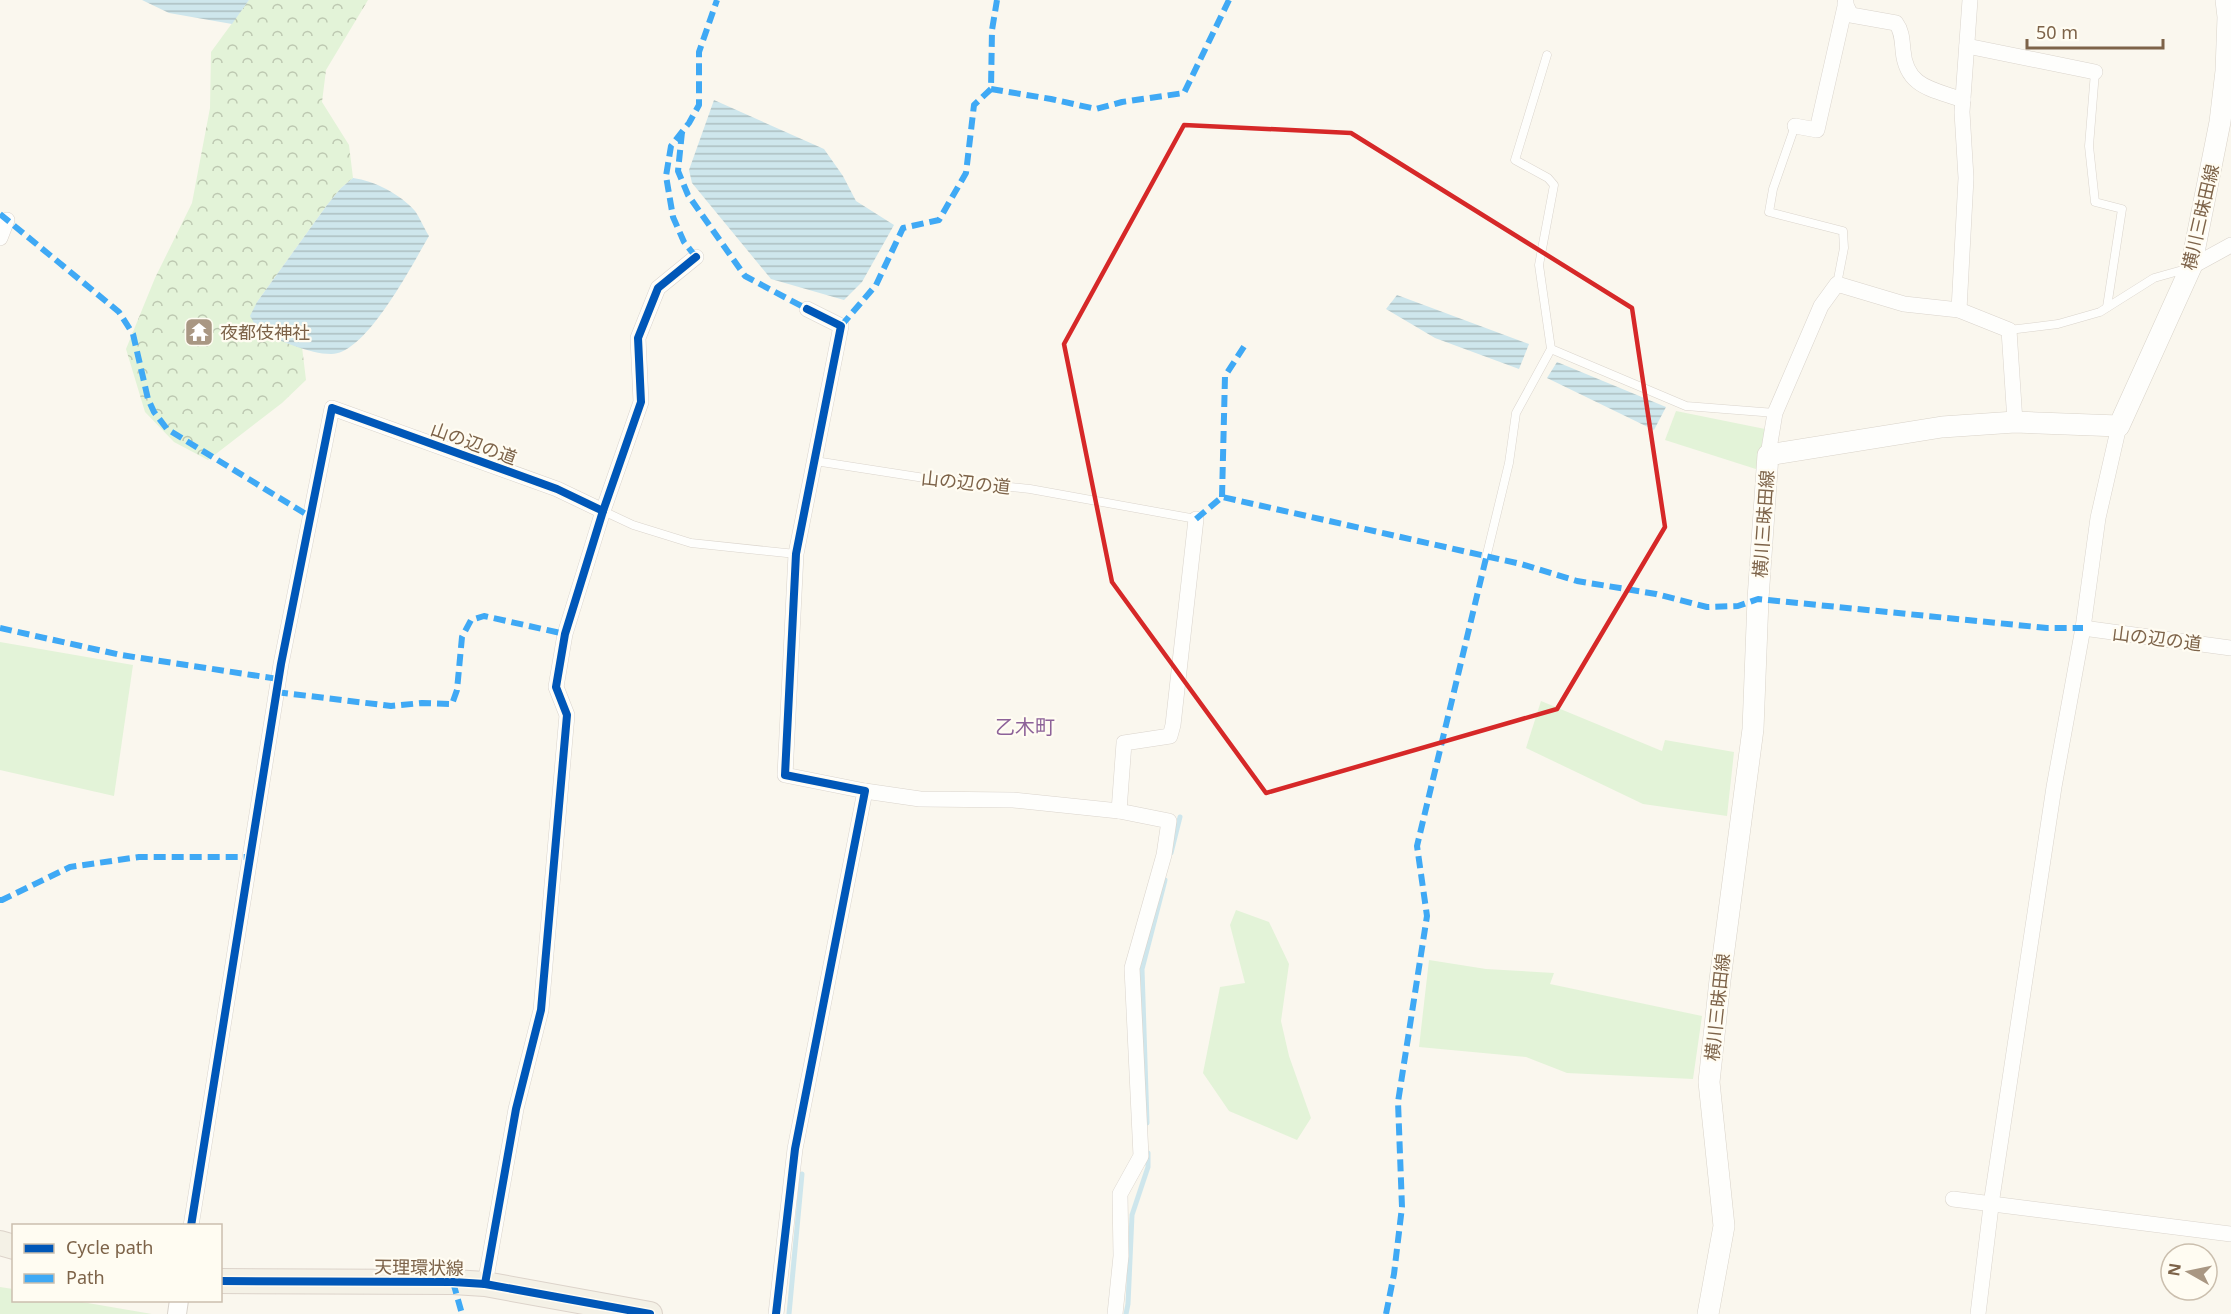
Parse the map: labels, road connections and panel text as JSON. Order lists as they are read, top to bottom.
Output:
{
  "streets": {
    "main road": ["横川三昧田線", "天理環状線"],
    "street": ["山の辺の道"]
  },
  "districts": ["乙木町"],
  "places": {
    "temple": ["夜都伎神社"]
  },
  "legend": ["Cycle path", "Path"],
  "scale_bar": "50 m",
  "north": "left"
}
